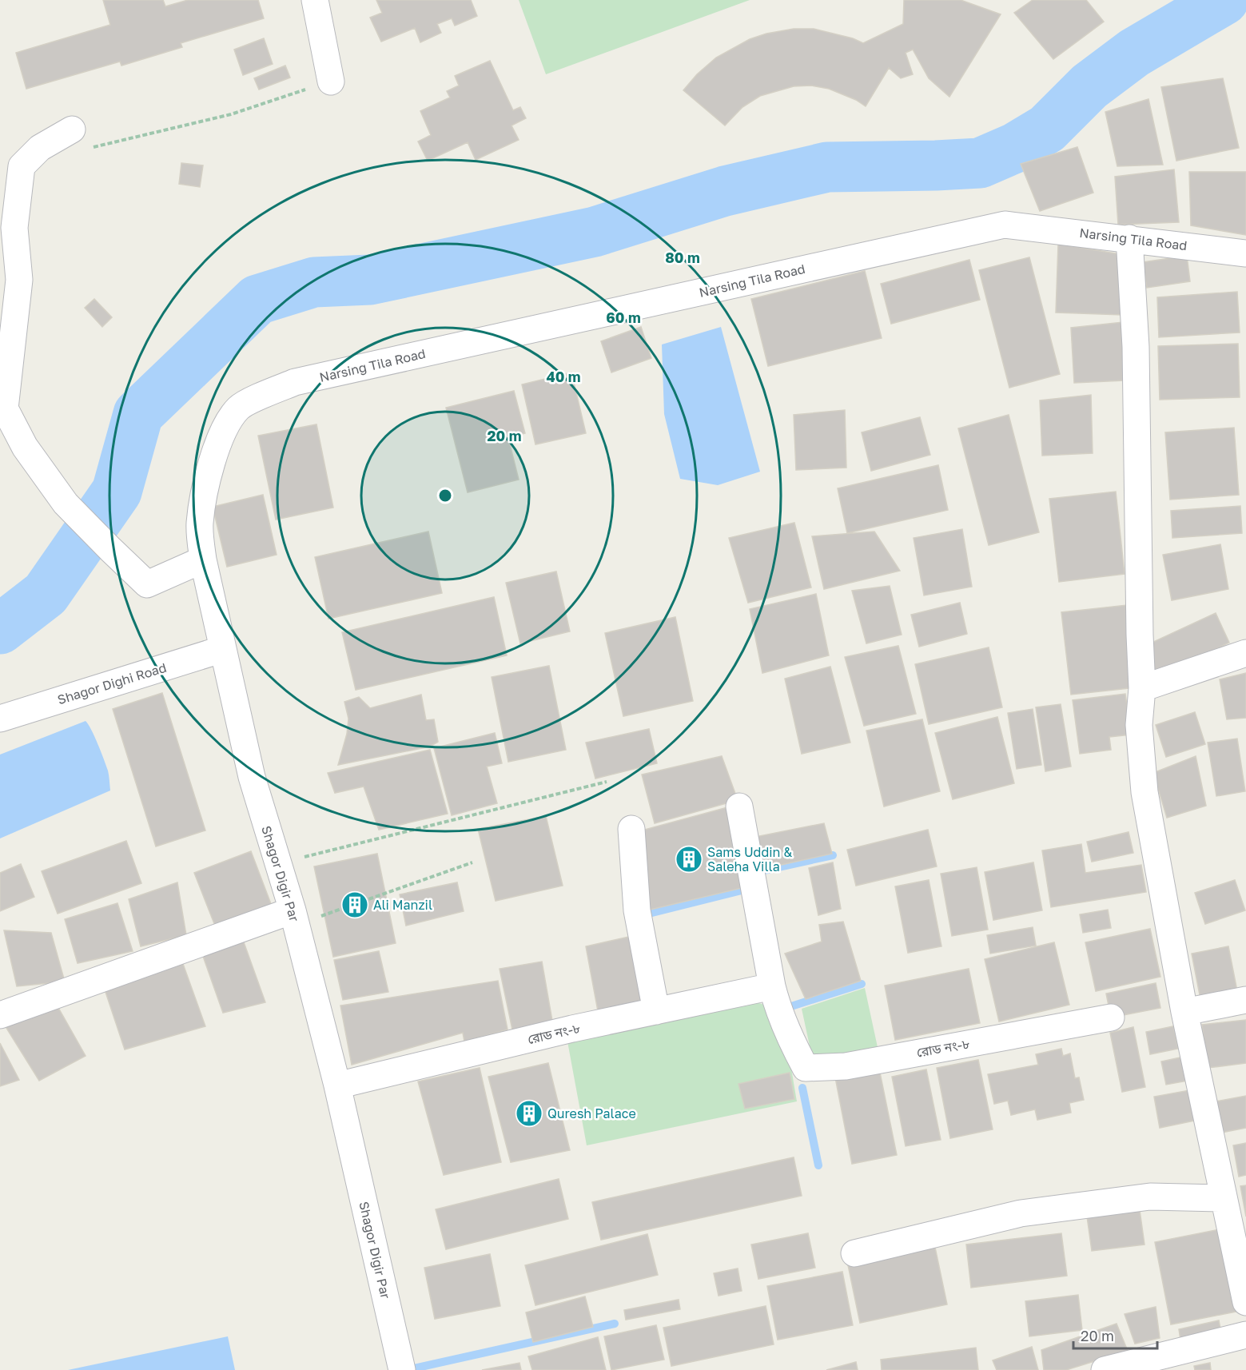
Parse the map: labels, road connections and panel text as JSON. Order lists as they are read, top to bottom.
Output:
{
  "streets": {
    "street": [
      "Narsing Tila Road",
      "Shagor Dighi Road",
      "Shagor Digir Par",
      "রোড নং-৮"
    ]
  },
  "crossings": [
    ["Narsing Tila Road", "Shagor Digir Par"],
    ["Shagor Dighi Road", "Shagor Digir Par"],
    ["Shagor Digir Par", "রোড নং-৮"]
  ],
  "places": {
    "building": ["Sams Uddin & Saleha Villa", "Ali Manzil", "Quresh Palace"]
  },
  "scale_bar": "20 m",
  "rings": [
    "80 m",
    "60 m",
    "40 m",
    "20 m"
  ]
}
